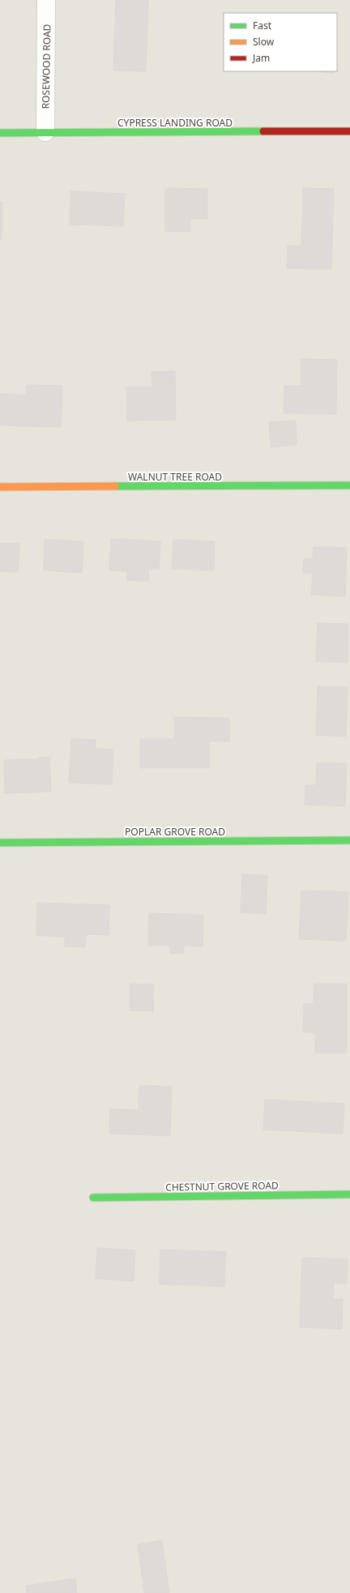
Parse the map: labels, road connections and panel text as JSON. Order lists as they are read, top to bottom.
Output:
{
  "streets": {
    "street": [
      "ROSEWOOD ROAD",
      "CYPRESS LANDING ROAD",
      "WALNUT TREE ROAD",
      "POPLAR GROVE ROAD",
      "CHESTNUT GROVE ROAD"
    ]
  },
  "crossings": [
    ["ROSEWOOD ROAD", "CYPRESS LANDING ROAD"]
  ],
  "legend": ["Fast", "Slow", "Jam"]
}
